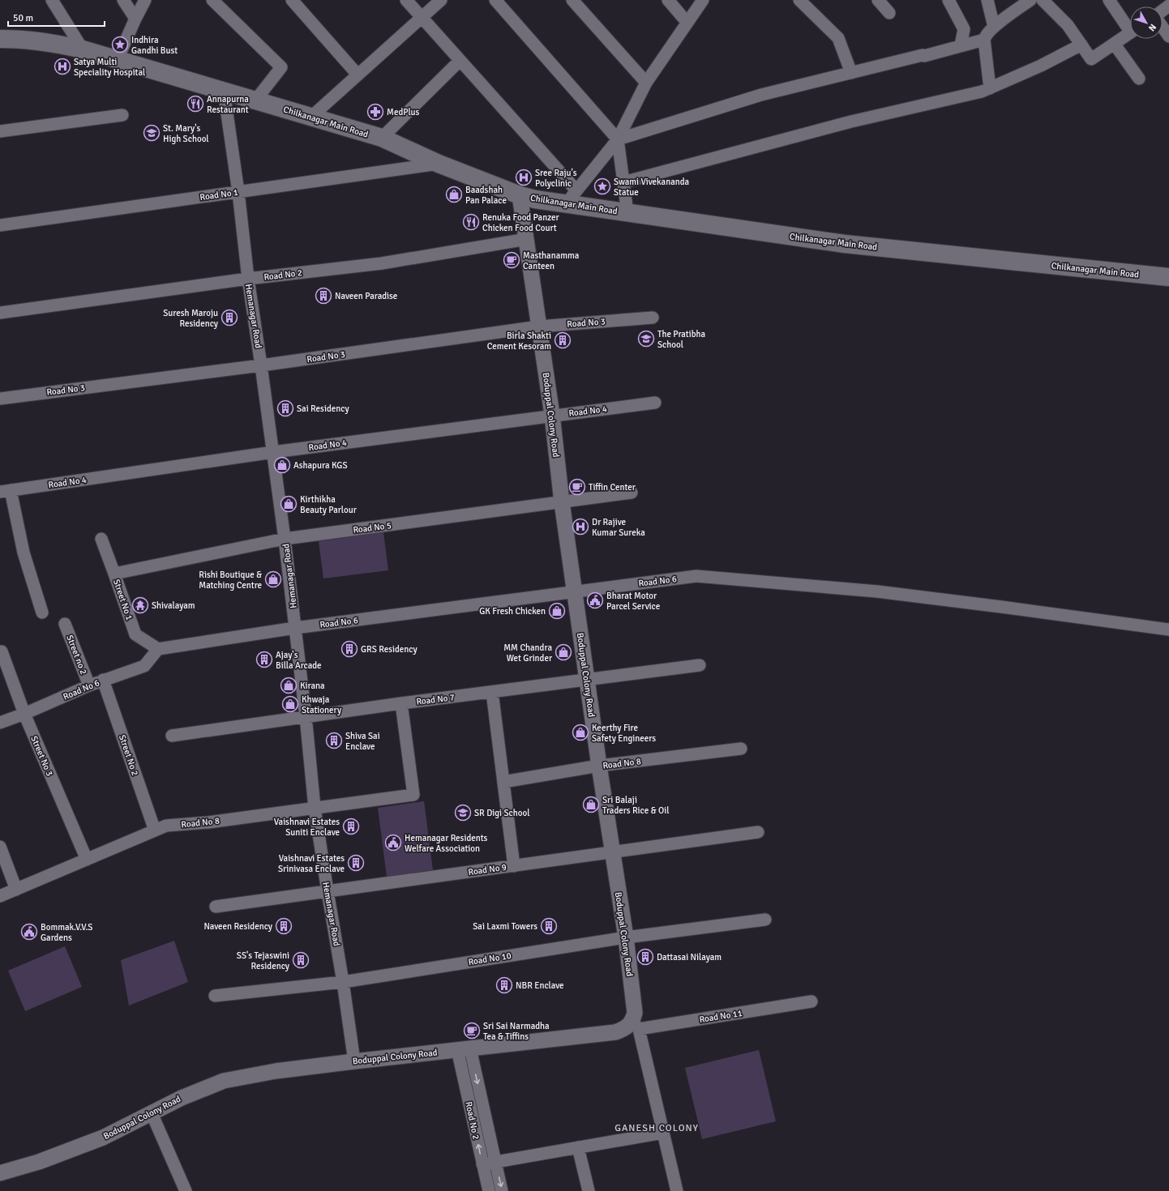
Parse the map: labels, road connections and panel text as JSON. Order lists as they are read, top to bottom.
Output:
{
  "streets": {
    "main road": ["Chilkanagar Main Road"],
    "street": [
      "Road No 1",
      "Road No 2",
      "Hemanagar Road",
      "Road No 3",
      "Road No 4",
      "Boduppal Colony Road",
      "Road No 5",
      "Road No 6",
      "Street No 1",
      "Street no 2",
      "Road No 7",
      "Street No 2",
      "Street No 3",
      "Road No 8",
      "Road No 9",
      "Road No 10",
      "Road No 11"
    ]
  },
  "crossings": [
    ["Chilkanagar Main Road", "Road No 1"],
    ["Chilkanagar Main Road", "Hemanagar Road"],
    ["Chilkanagar Main Road", "Boduppal Colony Road"],
    ["Road No 1", "Hemanagar Road"],
    ["Road No 2", "Hemanagar Road"],
    ["Road No 2", "Boduppal Colony Road"],
    ["Hemanagar Road", "Road No 3"],
    ["Hemanagar Road", "Road No 4"],
    ["Hemanagar Road", "Boduppal Colony Road"],
    ["Hemanagar Road", "Road No 5"],
    ["Hemanagar Road", "Road No 6"],
    ["Hemanagar Road", "Road No 7"],
    ["Hemanagar Road", "Road No 8"],
    ["Hemanagar Road", "Road No 9"],
    ["Hemanagar Road", "Road No 10"],
    ["Road No 3", "Boduppal Colony Road"],
    ["Road No 4", "Boduppal Colony Road"],
    ["Boduppal Colony Road", "Road No 5"],
    ["Boduppal Colony Road", "Road No 6"],
    ["Boduppal Colony Road", "Road No 7"],
    ["Boduppal Colony Road", "Road No 8"],
    ["Boduppal Colony Road", "Road No 9"],
    ["Boduppal Colony Road", "Road No 10"],
    ["Boduppal Colony Road", "Road No 11"],
    ["Road No 5", "Street No 1"],
    ["Road No 6", "Street No 1"],
    ["Road No 6", "Street no 2"],
    ["Road No 6", "Street No 2"],
    ["Road No 6", "Street No 3"],
    ["Road No 7", "Road No 8"],
    ["Street No 2", "Road No 8"],
    ["Street No 3", "Road No 8"]
  ],
  "districts": ["GANESH COLONY"],
  "places": {
    "place": ["Indhira Gandhi Bust", "Swami Vivekananda Statue"],
    "hospital": ["Satya Multi Speciality Hospital", "Sree Raju's Polyclinic", "Dr Rajive Kumar Sureka"],
    "restaurant": ["Annapurna Restaurant", "Renuka Food Panzer Chicken Food Court"],
    "pharmacy": ["MedPlus"],
    "school or university": ["St. Mary's High School", "The Pratibha School", "SR Digi School"],
    "shop": [
      "Baadshah Pan Palace",
      "Ashapura KGS",
      "Kirthikha Beauty Parlour",
      "Rishi Boutique & Matching Centre",
      "GK Fresh Chicken",
      "MM Chandra Wet Grinder",
      "Kirana",
      "Khwaja Stationery",
      "Keerthy Fire Safety Engineers",
      "Sri Balaji Traders Rice & Oil"
    ],
    "cafe": ["Masthanamma Canteen", "Tiffin Center", "Sri Sai Narmadha Tea & Tiffins"],
    "building": [
      "Naveen Paradise",
      "Suresh Maroju Residency",
      "Birla Shakti Cement Kesoram",
      "Sai Residency",
      "GRS Residency",
      "Ajay's Billa Arcade",
      "Shiva Sai Enclave",
      "Vaishnavi Estates Suniti Enclave",
      "Vaishnavi Estates Srinivasa Enclave",
      "Naveen Residency",
      "Sai Laxmi Towers",
      "Dattasai Nilayam",
      "SS's Tejaswini Residency",
      "NBR Enclave"
    ],
    "public building": ["Bharat Motor Parcel Service", "Hemanagar Residents Welfare Association", "Bommak.V.V.S Gardens"],
    "temple": ["Shivalayam"]
  },
  "scale_bar": "50 m",
  "north": "bottom right"
}
